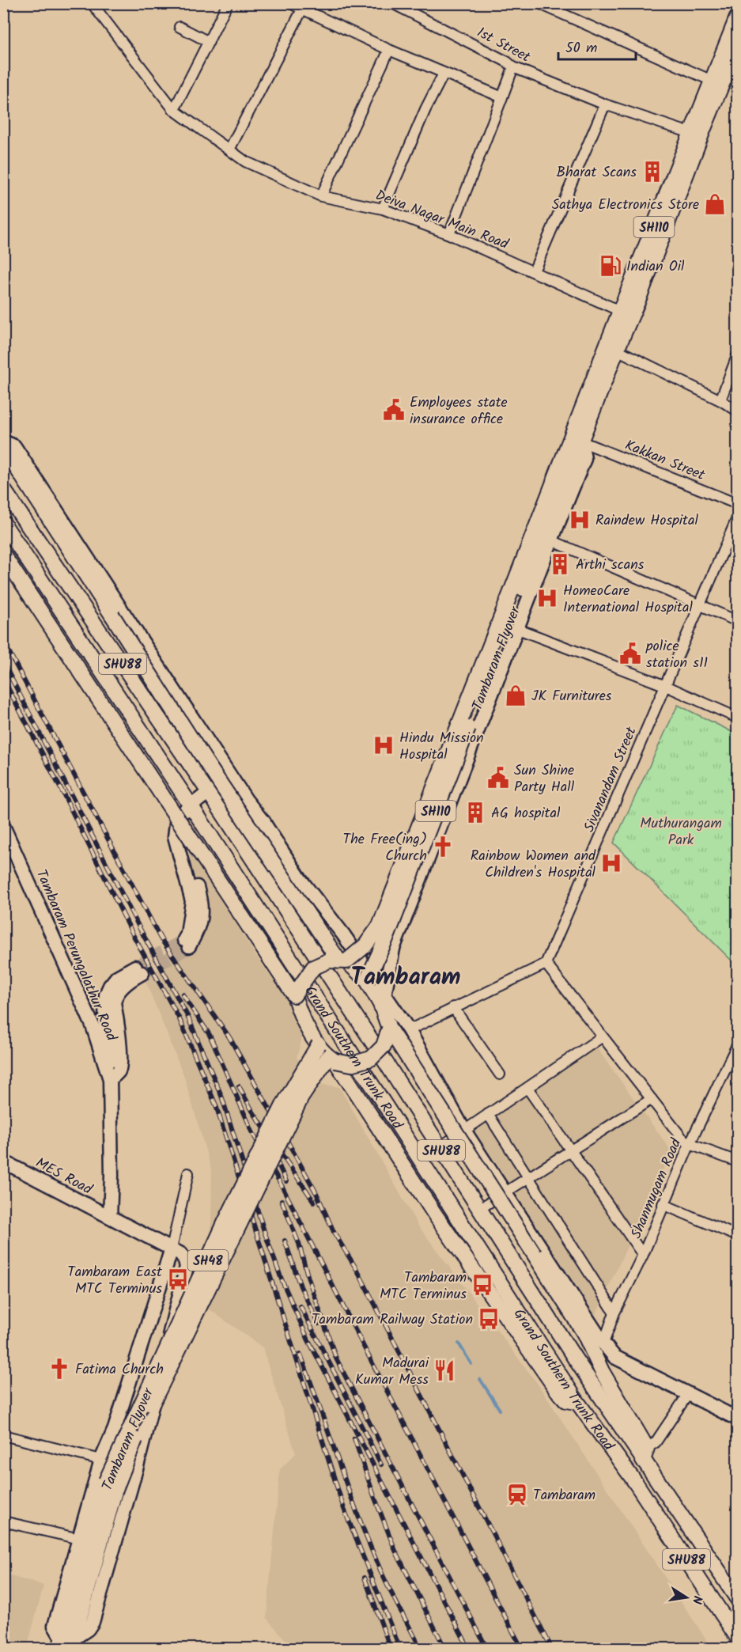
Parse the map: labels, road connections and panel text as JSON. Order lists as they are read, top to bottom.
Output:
{
  "streets": {
    "main road": [
      "SH110",
      "Tambaram Flyover",
      "SHU88",
      "Grand Southern Trunk Road",
      "SH48"
    ],
    "street": [
      "1st Street",
      "Deiva Nagar Main Road",
      "Kakkan Street",
      "Sivanandam Street",
      "Tambaram Perungalathur Road",
      "MES Road",
      "Shanmugam Road"
    ]
  },
  "crossings": [
    ["1st Street", "SH110"],
    ["Deiva Nagar Main Road", "SH110"],
    ["SH110", "Kakkan Street"],
    ["SH110", "Tambaram Flyover"],
    ["Kakkan Street", "Tambaram Flyover"],
    ["Tambaram Perungalathur Road", "MES Road"]
  ],
  "districts": ["Tambaram"],
  "parks": ["Muthurangam Park"],
  "places": {
    "building": ["Bharat Scans", "Arthi scans", "AG hospital"],
    "shop": ["Sathya Electronics Store", "JK Furnitures"],
    "fuel station": ["Indian Oil"],
    "public building": ["Employees state insurance office", "police station s11", "Sun Shine Party Hall"],
    "hospital": [
      "Raindew Hospital",
      "HomeoCare International Hospital",
      "Hindu Mission Hospital",
      "Rainbow Women and Children's Hospital"
    ],
    "church": ["The Free(ing) Church", "Fatima Church"],
    "bus stop": ["Tambaram East MTC Terminus", "Tambaram MTC Terminus", "Tambaram Railway Station"],
    "restaurant": ["Madurai Kumar Mess"],
    "station": ["Tambaram"]
  },
  "scale_bar": "50 m",
  "north": "right"
}
